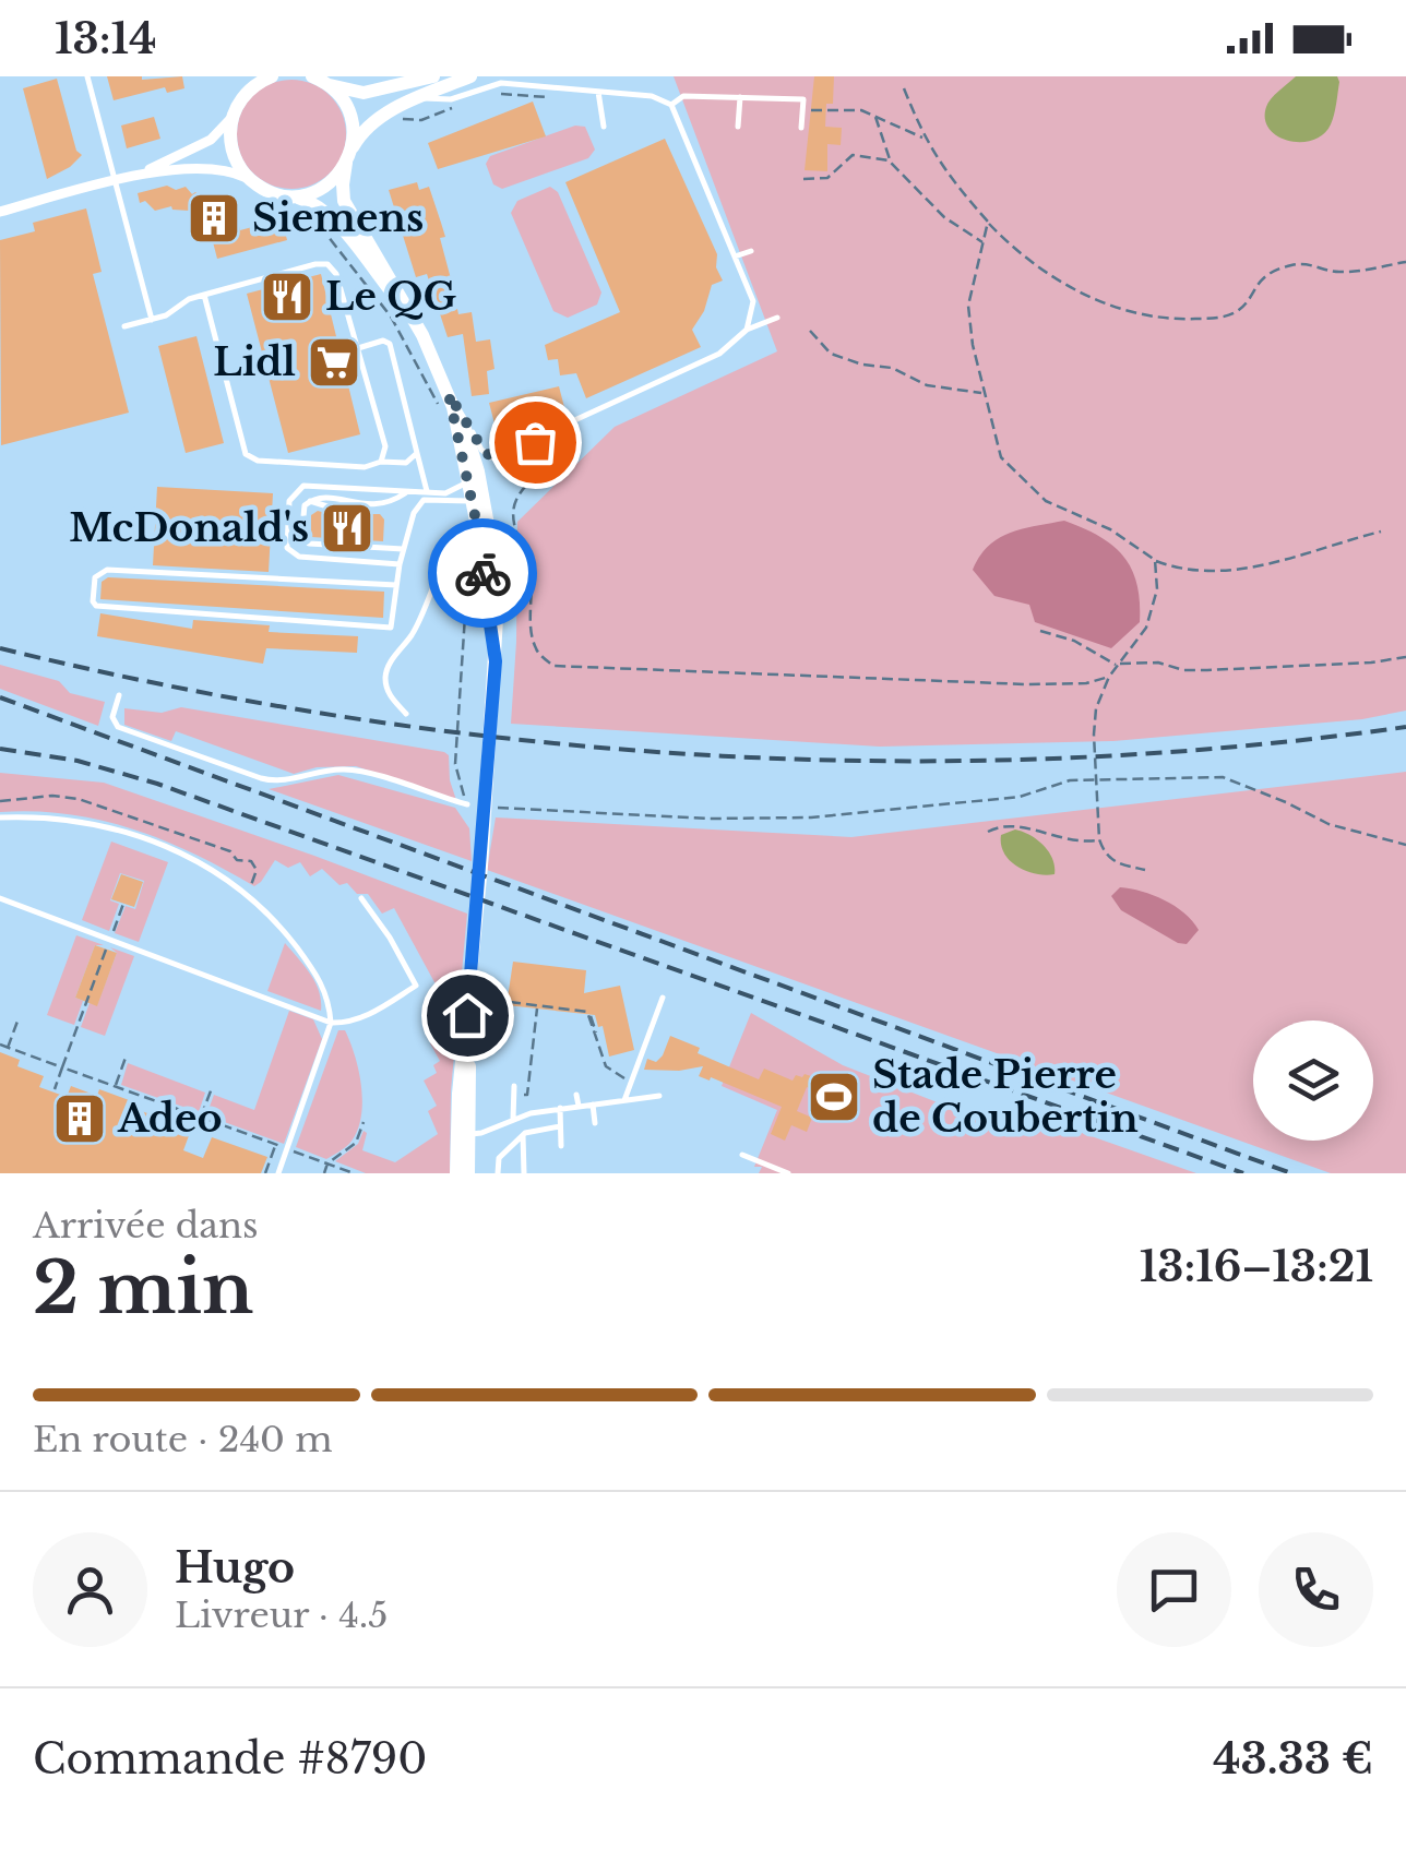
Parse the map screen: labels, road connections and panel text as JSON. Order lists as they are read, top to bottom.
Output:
{
  "places": {
    "building": ["Siemens", "Adeo"],
    "restaurant": ["Le QG", "McDonald's"],
    "supermarket": ["Lidl"],
    "sports": ["Stade Pierre de Coubertin"]
  },
  "page": {
    "status": "13:14",
    "heading": ["2 min", "Arrivée dans", "13:16–13:21"],
    "panel": [
      "Hugo",
      "Livreur · 4.5",
      "Commande #8790",
      "43.33 €"
    ],
    "bar": "En route · 240 m"
  }
}
